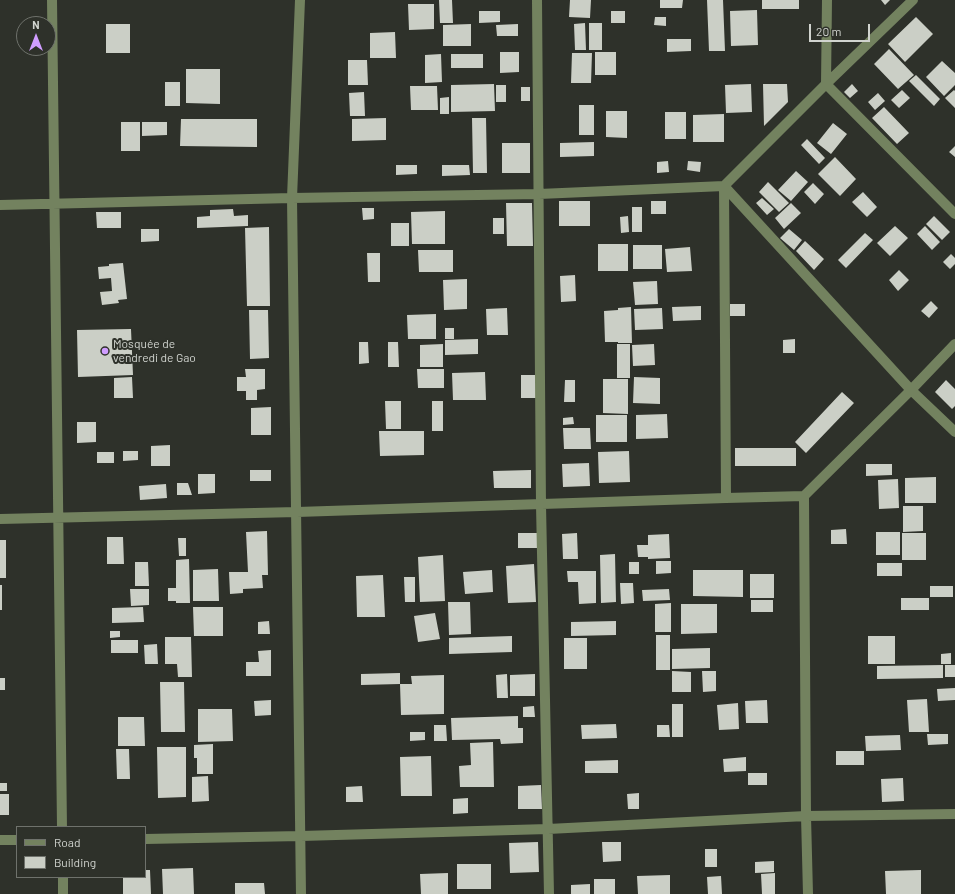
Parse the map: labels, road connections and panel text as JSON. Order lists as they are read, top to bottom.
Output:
{
  "places": ["Mosquée de vendredi de Gao"],
  "legend": ["Road", "Building"],
  "scale_bar": "20 m",
  "north": "top"
}
